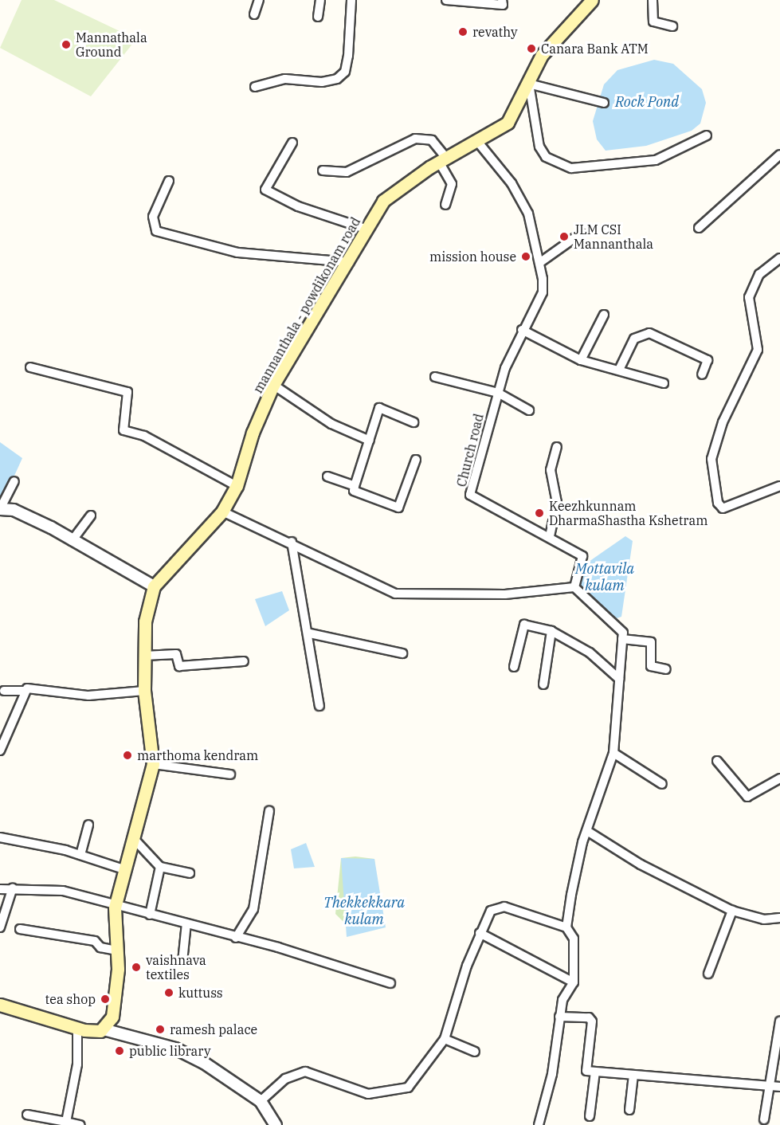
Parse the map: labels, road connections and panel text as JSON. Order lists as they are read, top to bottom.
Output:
{
  "streets": {
    "main road": ["mannanthala - powdikonam road"],
    "street": ["Church road"]
  },
  "crossings": [
    ["mannanthala - powdikonam road", "Church road"]
  ],
  "water": ["Rock Pond", "Mottavila kulam", "Thekkekkara kulam"],
  "places": [
    "revathy",
    "Mannathala Ground",
    "Canara Bank ATM",
    "JLM CSI Mannanthala",
    "mission house",
    "Keezhkunnam DharmaShastha Kshetram",
    "marthoma kendram",
    "vaishnava textiles",
    "kuttuss",
    "tea shop",
    "ramesh palace",
    "public library"
  ]
}
